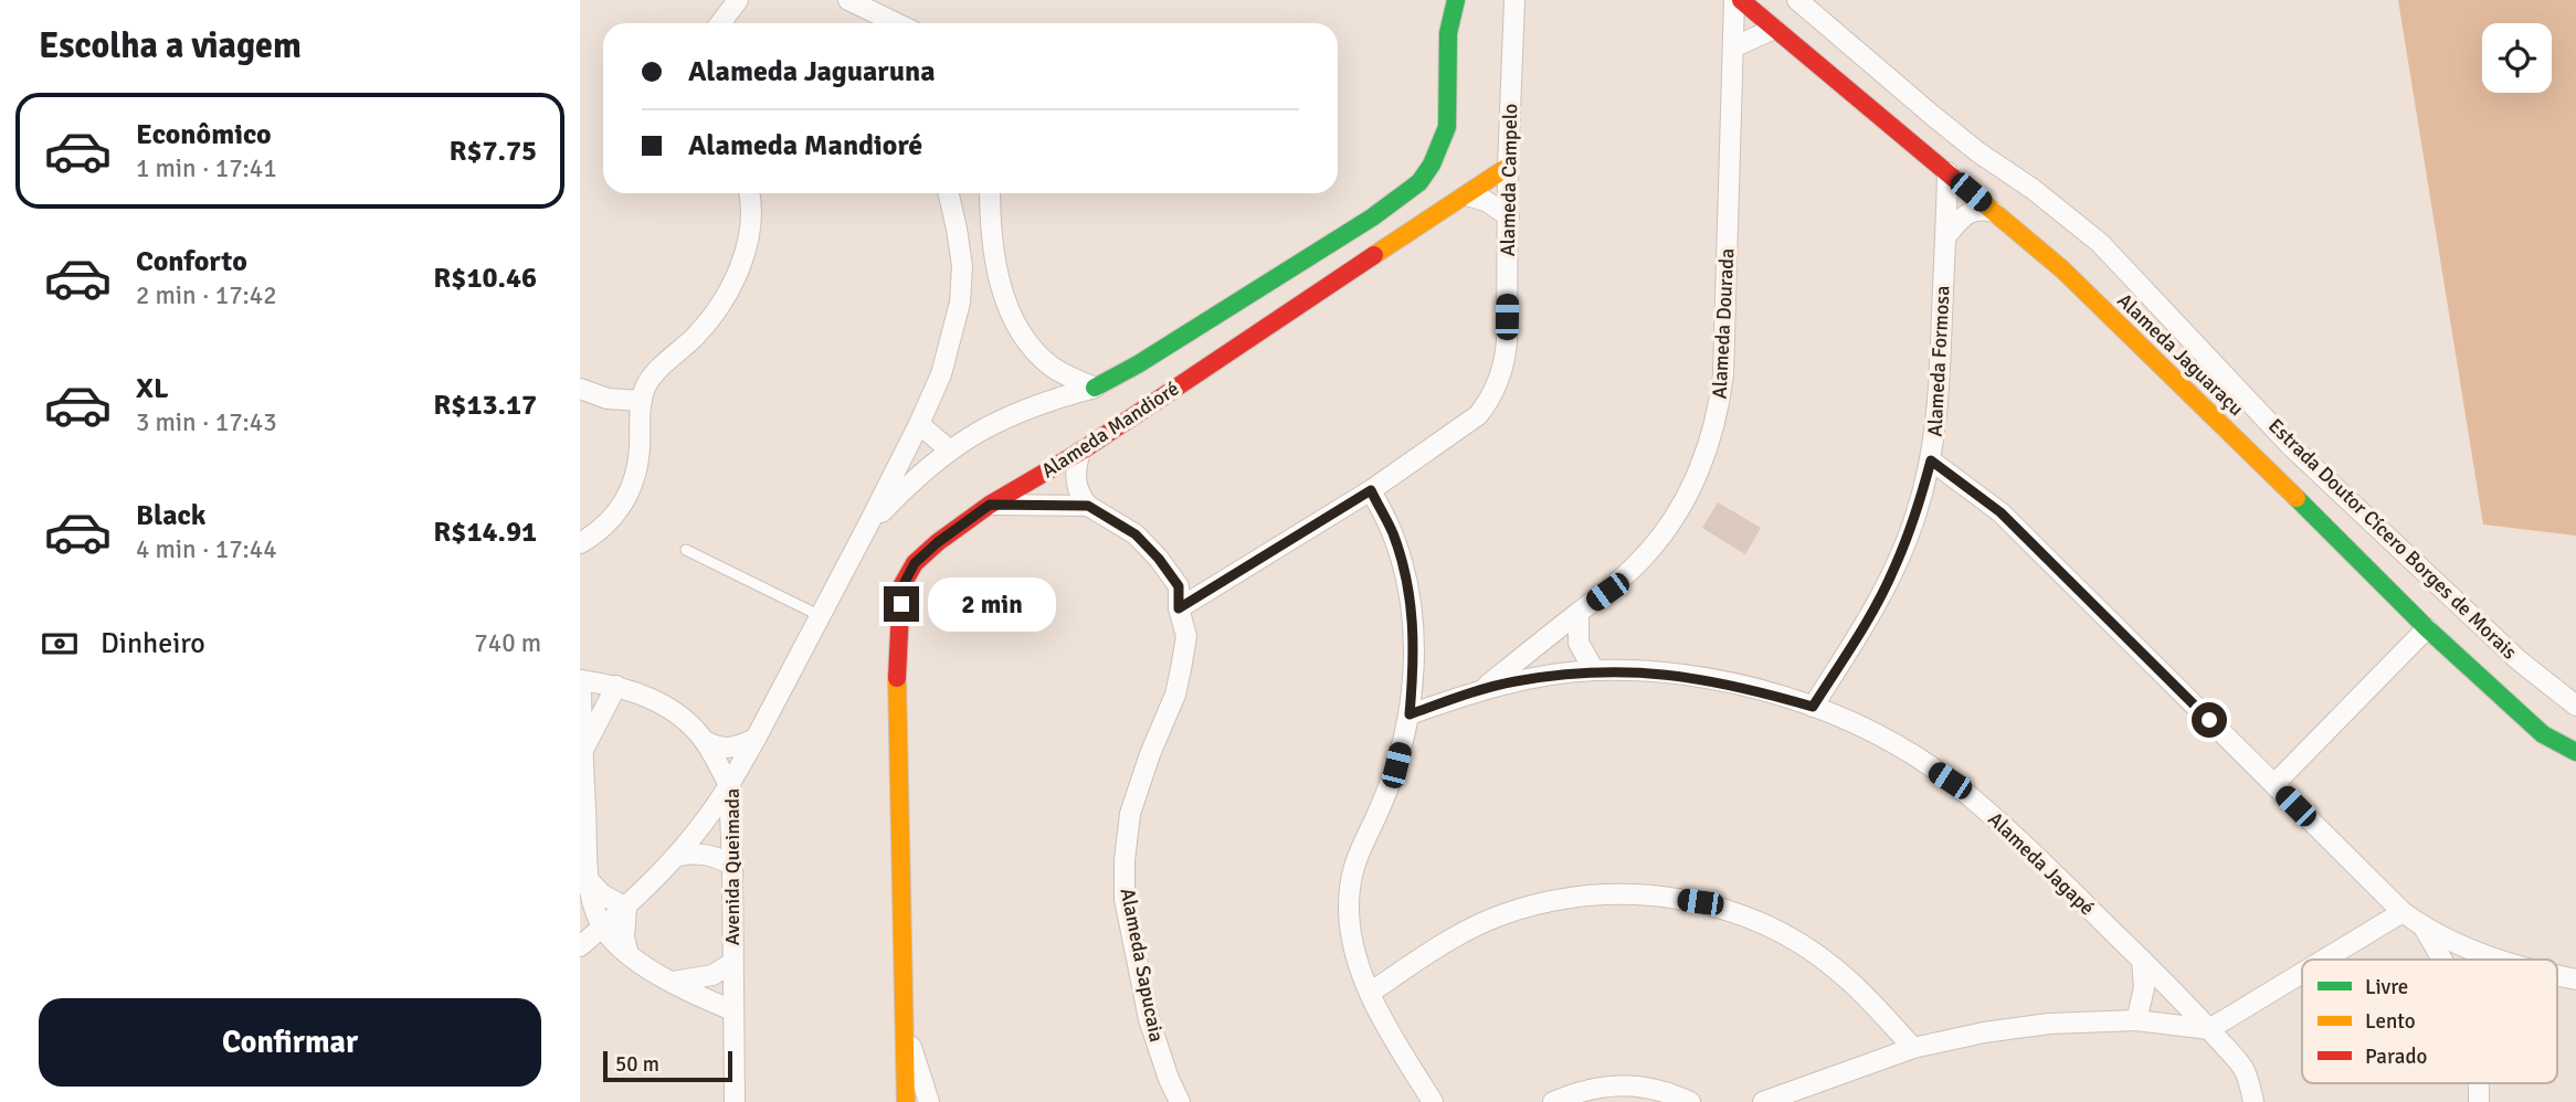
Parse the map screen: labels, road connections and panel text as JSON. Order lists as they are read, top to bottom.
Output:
{
  "streets": {
    "street": [
      "Alameda Campelo",
      "Alameda Dourada",
      "Alameda Jaguaraçu",
      "Alameda Formosa",
      "Alameda Mandioré",
      "Estrada Doutor Cícero Borges de Morais",
      "Alameda Jagapé",
      "Avenida Queimada",
      "Alameda Sapucaia"
    ]
  },
  "crossings": [
    ["Alameda Campelo", "Alameda Mandioré"],
    ["Alameda Campelo", "Alameda Sapucaia"],
    ["Alameda Dourada", "Alameda Jagapé"],
    ["Alameda Jaguaraçu", "Alameda Formosa"],
    ["Alameda Formosa", "Alameda Jagapé"]
  ],
  "legend": ["Livre", "Lento", "Parado"],
  "scale_bar": "50 m",
  "page": {
    "heading": "Escolha a viagem",
    "banner": ["Alameda Jaguaruna", "Alameda Mandioré"],
    "list": [
      {
        "name": "Econômico",
        "note": "1 min · 17:41",
        "value": "R$7.75"
      },
      {
        "name": "Conforto",
        "note": "2 min · 17:42",
        "value": "R$10.46"
      },
      {
        "name": "XL",
        "note": "3 min · 17:43",
        "value": "R$13.17"
      },
      {
        "name": "Black",
        "note": "4 min · 17:44",
        "value": "R$14.91"
      }
    ],
    "bubble": "2 min",
    "pay": ["Dinheiro", "740 m"],
    "buttons": "Confirmar",
    "scale": "50 m"
  }
}
